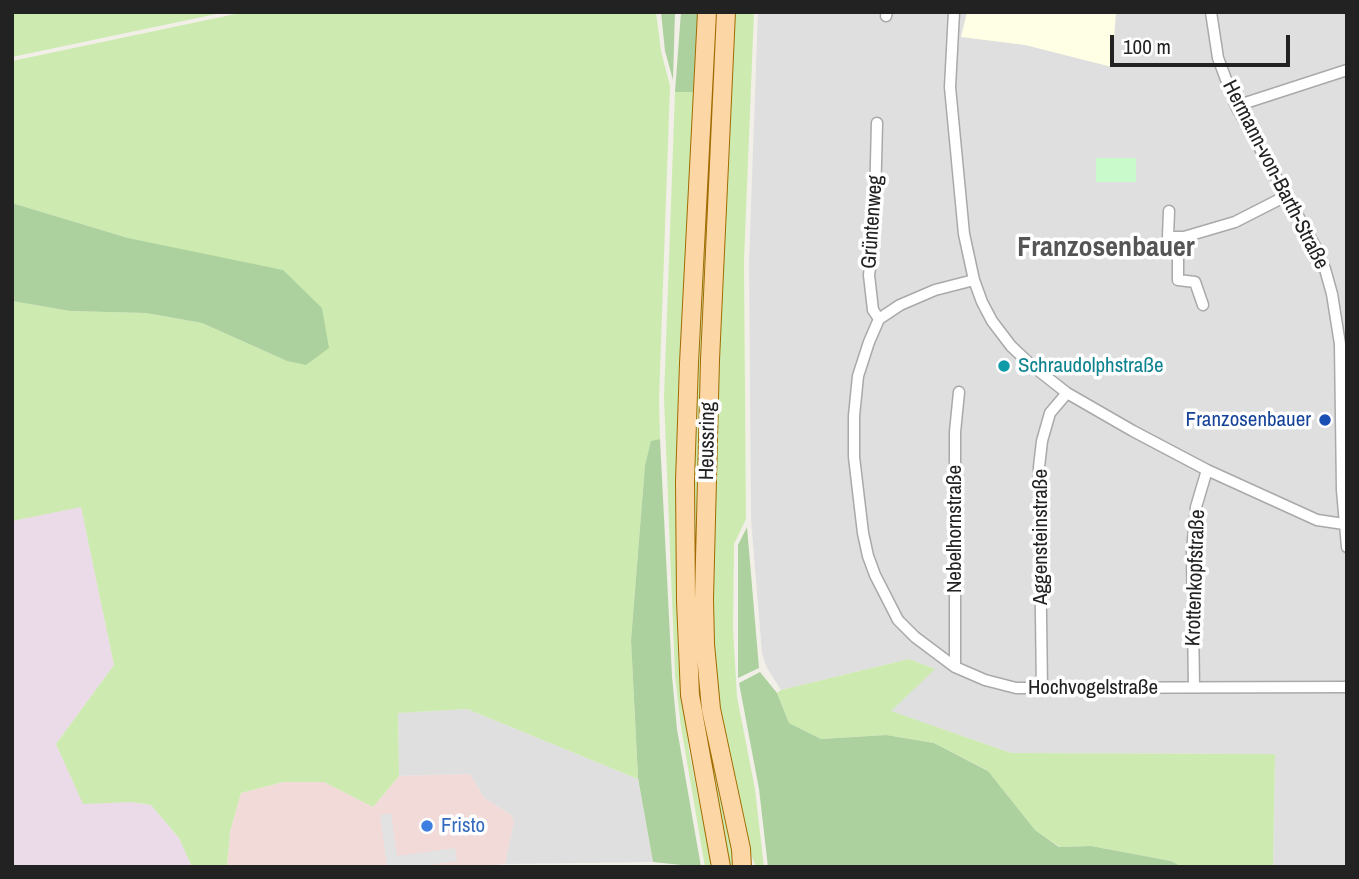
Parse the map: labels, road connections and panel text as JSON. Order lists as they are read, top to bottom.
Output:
{
  "streets": {
    "main road": ["Heussring"],
    "street": [
      "Hermann-von-Barth-Straße",
      "Grüntenweg",
      "Nebelhornstraße",
      "Aggensteinstraße",
      "Krottenkopfstraße",
      "Hochvogelstraße"
    ]
  },
  "crossings": [
    ["Grüntenweg", "Hochvogelstraße"],
    ["Nebelhornstraße", "Hochvogelstraße"],
    ["Aggensteinstraße", "Hochvogelstraße"],
    ["Krottenkopfstraße", "Hochvogelstraße"]
  ],
  "districts": ["Franzosenbauer"],
  "places": ["Schraudolphstraße", "Franzosenbauer", "Fristo"],
  "scale_bar": "100 m"
}
